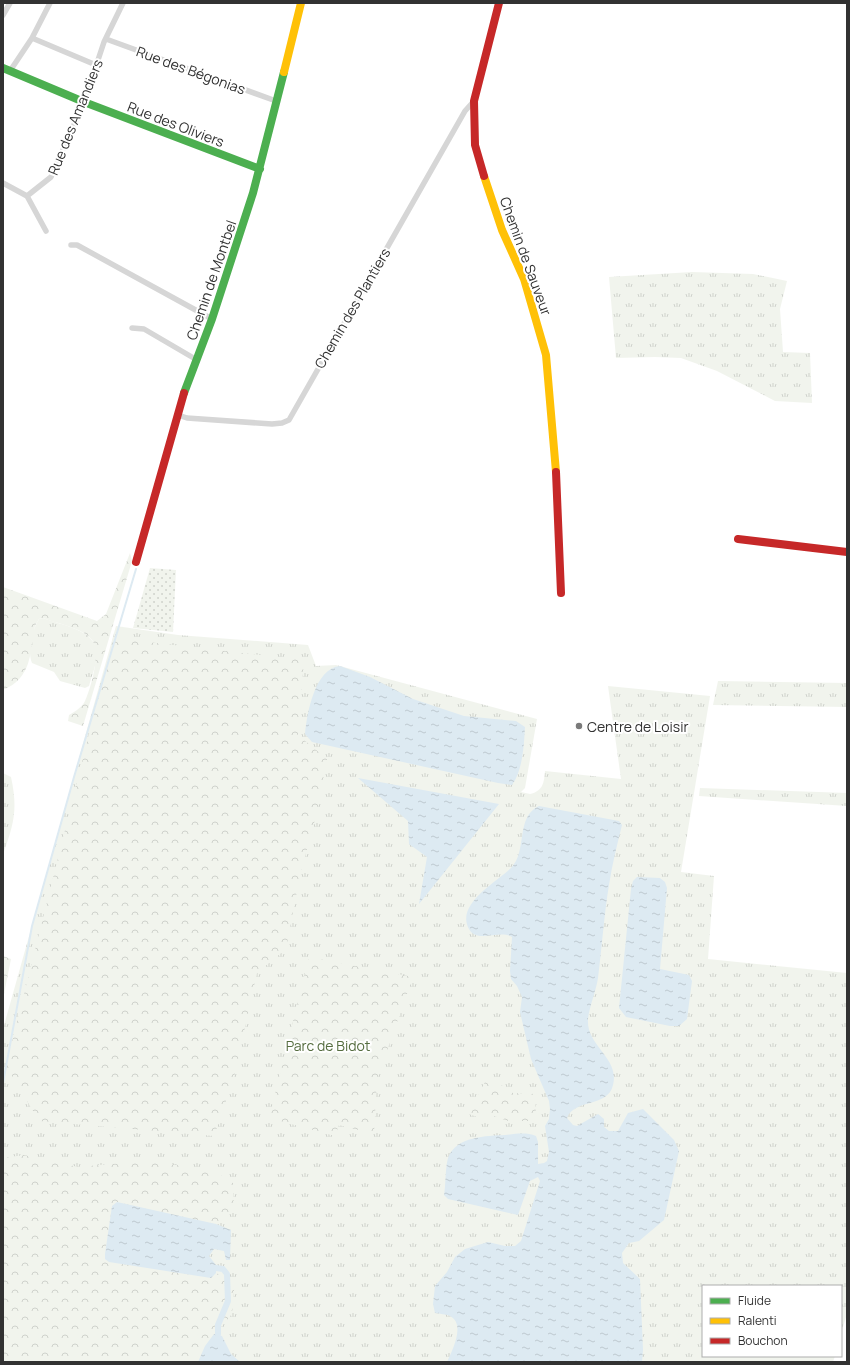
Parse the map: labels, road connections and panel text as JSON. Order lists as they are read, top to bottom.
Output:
{
  "streets": {
    "street": [
      "Rue des Bégonias",
      "Rue des Amandiers",
      "Rue des Oliviers",
      "Chemin de Sauveur",
      "Chemin de Montbel",
      "Chemin des Plantiers"
    ]
  },
  "crossings": [
    ["Rue des Bégonias", "Rue des Amandiers"],
    ["Rue des Bégonias", "Chemin de Montbel"],
    ["Rue des Amandiers", "Rue des Oliviers"],
    ["Rue des Oliviers", "Chemin de Montbel"],
    ["Chemin de Sauveur", "Chemin des Plantiers"],
    ["Chemin de Montbel", "Chemin des Plantiers"]
  ],
  "parks": ["Parc de Bidot"],
  "places": ["Centre de Loisir"],
  "legend": ["Fluide", "Ralenti", "Bouchon"]
}
